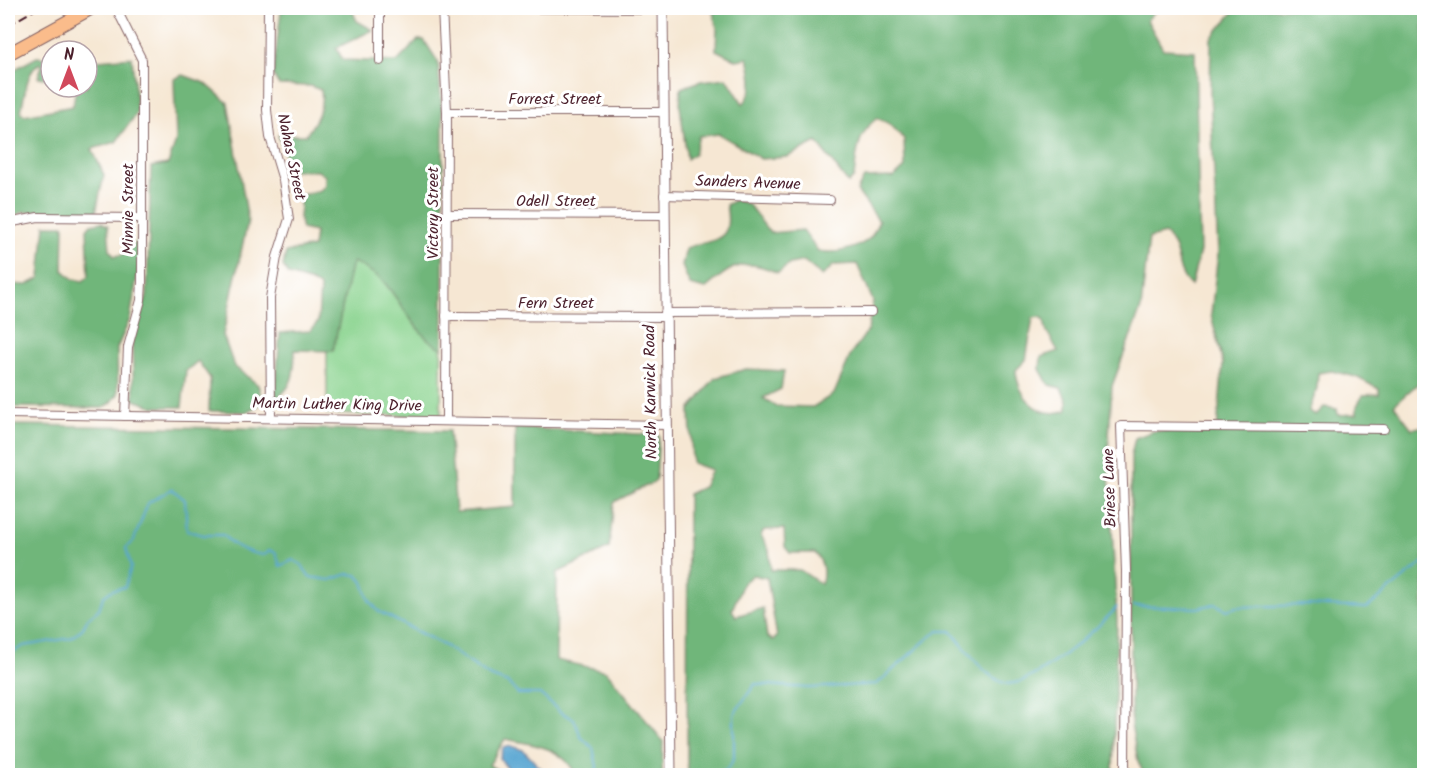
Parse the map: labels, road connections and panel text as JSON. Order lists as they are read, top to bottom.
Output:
{
  "streets": {
    "street": [
      "Forrest Street",
      "Nahas Street",
      "Sanders Avenue",
      "Odell Street",
      "Minnie Street",
      "Victory Street",
      "Fern Street",
      "North Karwick Road",
      "Martin Luther King Drive",
      "Briese Lane"
    ]
  },
  "crossings": [
    ["Forrest Street", "Victory Street"],
    ["Forrest Street", "North Karwick Road"],
    ["Nahas Street", "Martin Luther King Drive"],
    ["Sanders Avenue", "North Karwick Road"],
    ["Odell Street", "Victory Street"],
    ["Odell Street", "North Karwick Road"],
    ["Minnie Street", "Martin Luther King Drive"],
    ["Victory Street", "Fern Street"],
    ["Victory Street", "Martin Luther King Drive"],
    ["Fern Street", "North Karwick Road"],
    ["North Karwick Road", "Martin Luther King Drive"]
  ],
  "north": "top"
}
